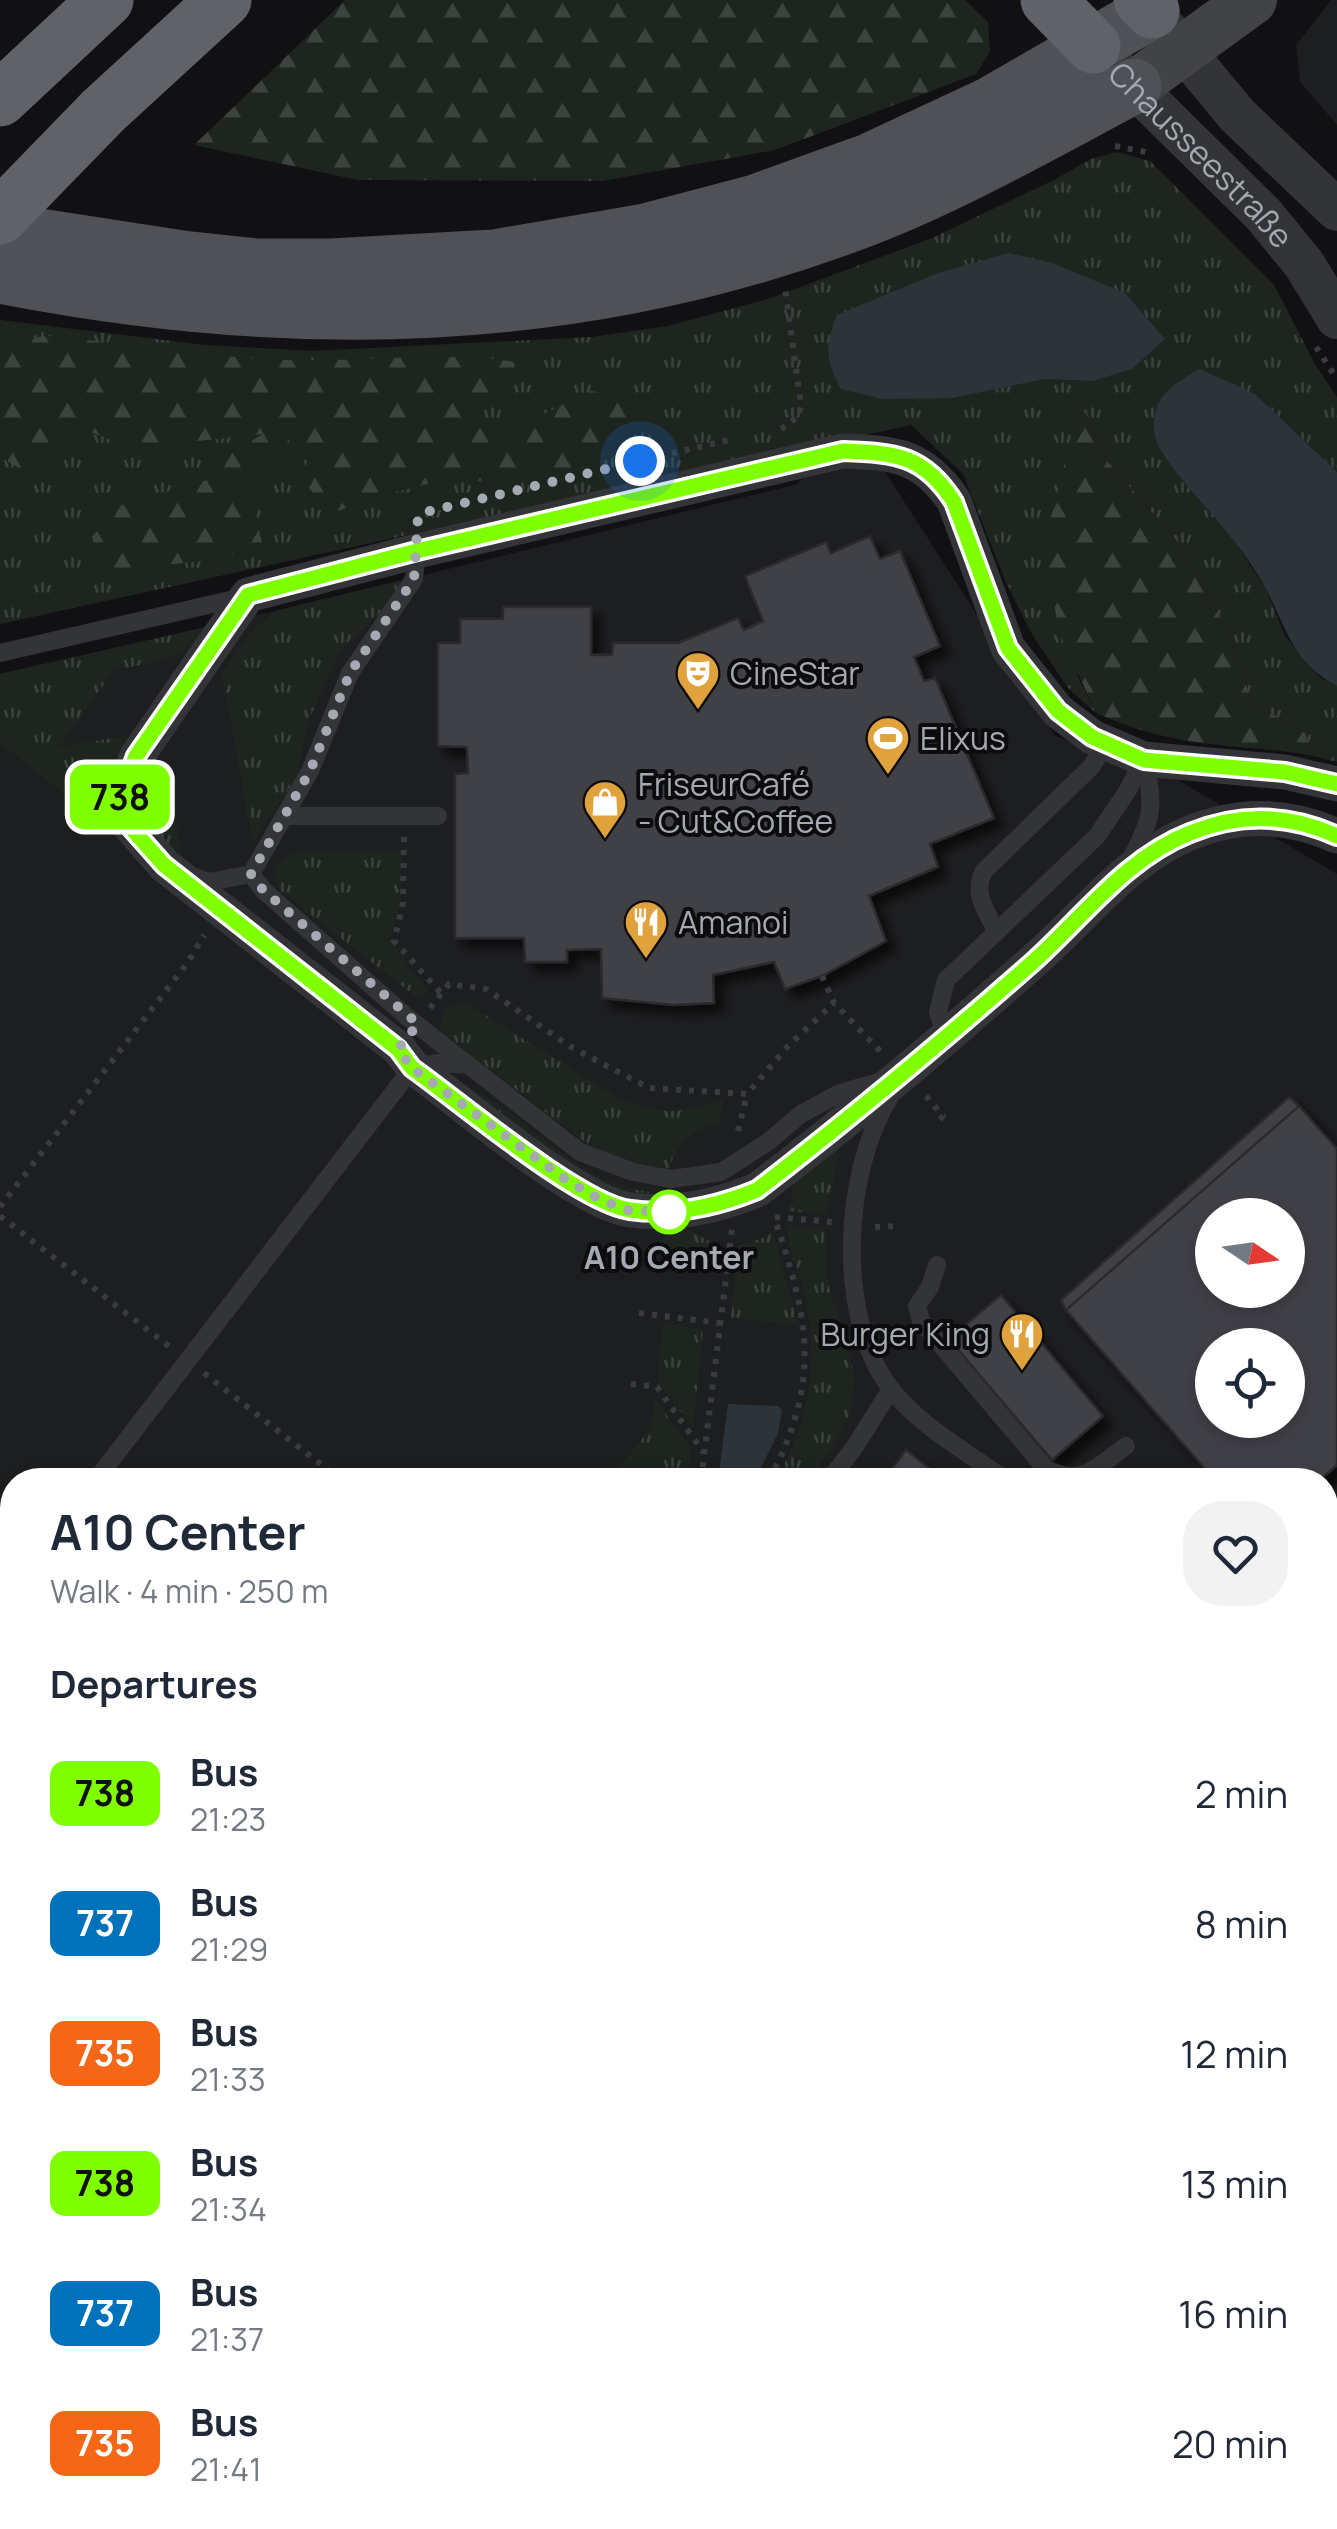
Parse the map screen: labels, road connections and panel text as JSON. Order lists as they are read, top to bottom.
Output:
{
  "streets": {
    "street": ["Chausseestraße"]
  },
  "places": {
    "theatre": ["CineStar"],
    "sports": ["Elixus"],
    "shop": ["FriseurCafé - Cut&Coffee"],
    "restaurant": ["Amanoi", "Burger King"],
    "other": ["A10 Center"]
  },
  "lines": ["bus line 738"],
  "north": "right",
  "page": {
    "on_map": "738",
    "heading": [
      ["A10 Center", "Walk · 4 min · 250 m"],
      "Departures"
    ],
    "list": [
      {
        "mark": "738",
        "name": "Bus",
        "note": "21:23",
        "value": "2 min"
      },
      {
        "mark": "737",
        "name": "Bus",
        "note": "21:29",
        "value": "8 min"
      },
      {
        "mark": "735",
        "name": "Bus",
        "note": "21:33",
        "value": "12 min"
      },
      {
        "mark": "738",
        "name": "Bus",
        "note": "21:34",
        "value": "13 min"
      },
      {
        "mark": "737",
        "name": "Bus",
        "note": "21:37",
        "value": "16 min"
      },
      {
        "mark": "735",
        "name": "Bus",
        "note": "21:41",
        "value": "20 min"
      }
    ]
  }
}
